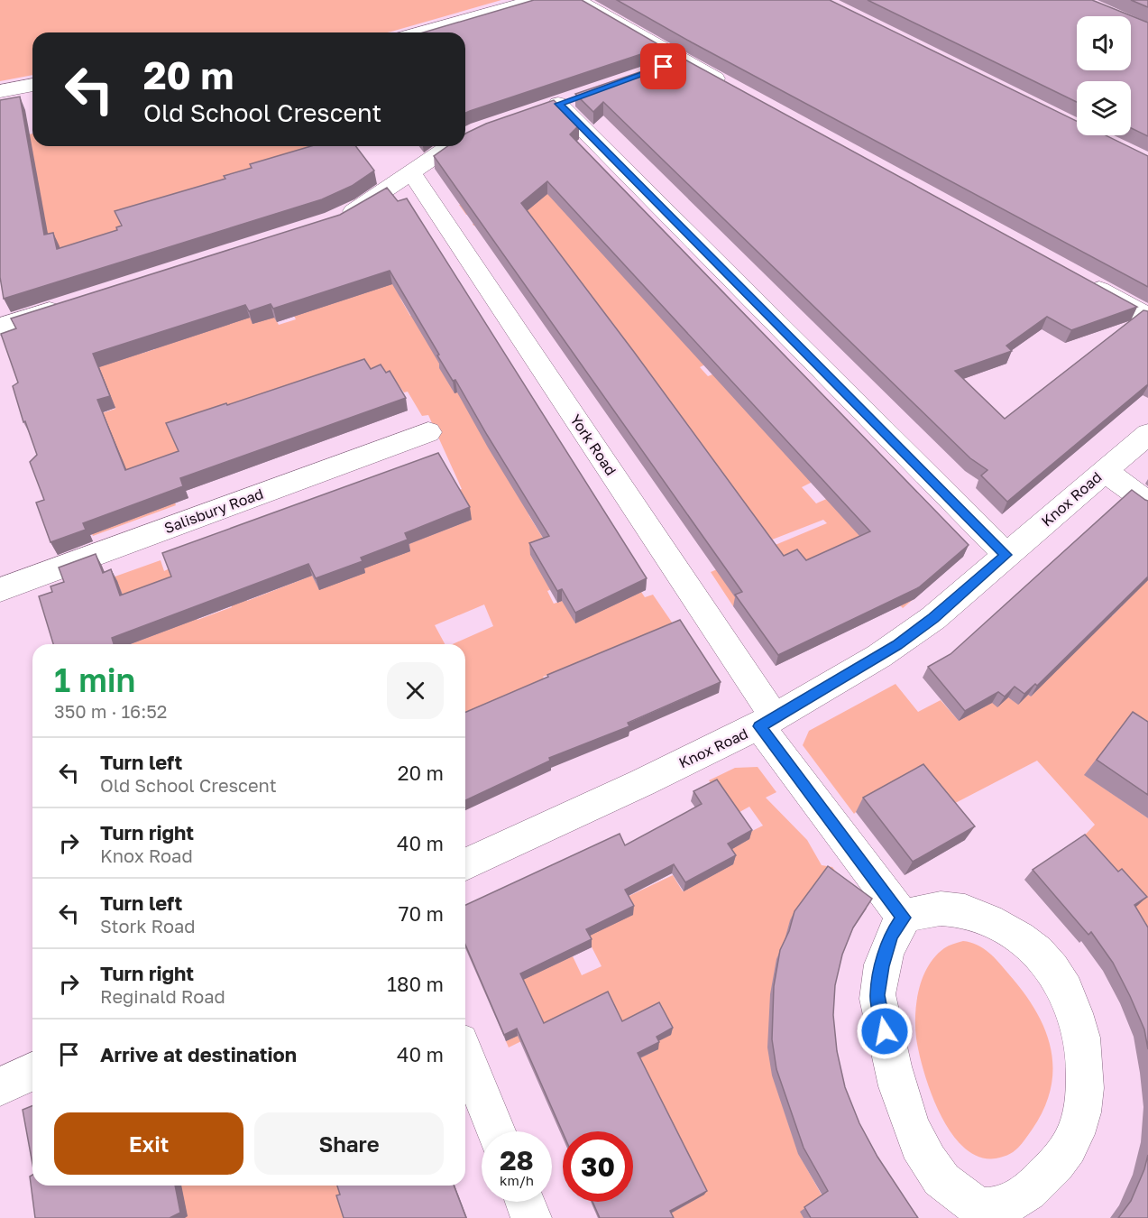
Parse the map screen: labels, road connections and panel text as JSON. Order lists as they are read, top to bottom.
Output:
{
  "streets": {
    "street": ["York Road", "Knox Road", "Salisbury Road"]
  },
  "crossings": [
    ["York Road", "Knox Road"]
  ],
  "page": {
    "turn": ["20 m", "Old School Crescent"],
    "heading": ["1 min", "350 m · 16:52"],
    "list": [
      {
        "name": "Turn left",
        "note": "Old School Crescent",
        "value": "20 m"
      },
      {
        "name": "Turn right",
        "note": "Knox Road",
        "value": "40 m"
      },
      {
        "name": "Turn left",
        "note": "Stork Road",
        "value": "70 m"
      },
      {
        "name": "Turn right",
        "note": "Reginald Road",
        "value": "180 m"
      },
      {
        "name": "Arrive at destination",
        "value": "40 m"
      }
    ],
    "buttons": ["Exit", "Share"],
    "speed": "28 km/h",
    "limit": "30"
  }
}
